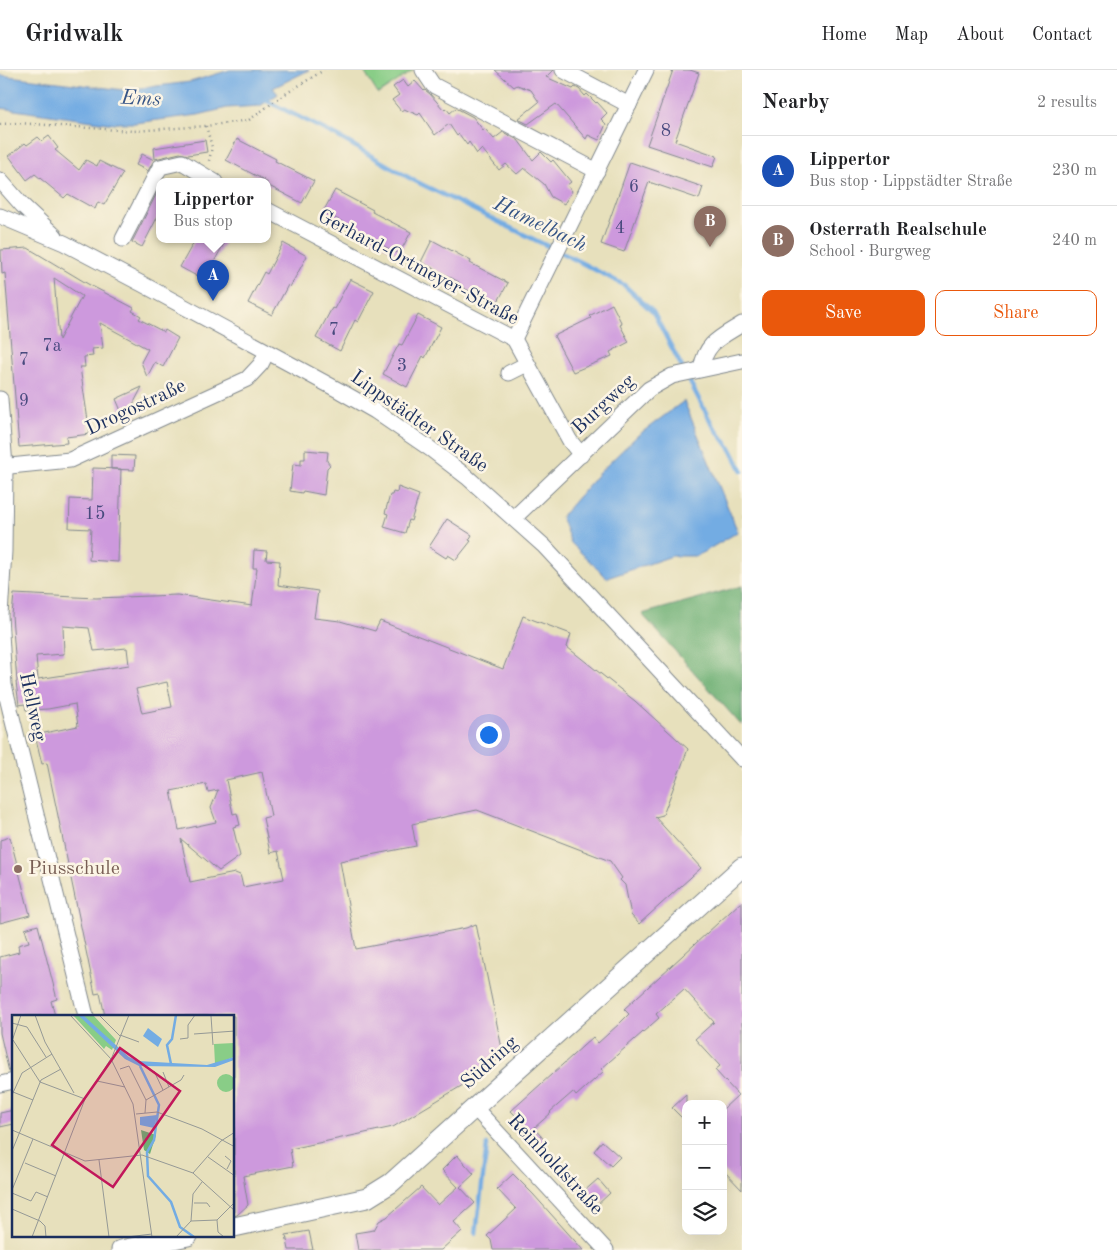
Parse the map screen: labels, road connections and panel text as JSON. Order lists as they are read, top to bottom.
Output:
{
  "streets": {
    "main road": ["Südring"],
    "street": [
      "Gerhard-Ortmeyer-Straße",
      "Burgweg",
      "Drogostraße",
      "Lippstädter Straße",
      "Hellweg",
      "Reinholdstraße"
    ]
  },
  "crossings": [
    ["Gerhard-Ortmeyer-Straße", "Burgweg"],
    ["Burgweg", "Lippstädter Straße"],
    ["Drogostraße", "Lippstädter Straße"],
    ["Drogostraße", "Hellweg"],
    ["Südring", "Reinholdstraße"]
  ],
  "water": ["Ems", "Hamelbach"],
  "places": ["Piusschule"],
  "house_numbers": [
    "8",
    "6",
    "4",
    "7",
    "7a",
    "7",
    "3",
    "9",
    "15"
  ],
  "page": {
    "header": "Gridwalk",
    "nav": [
      "Home",
      "Map",
      "About",
      "Contact"
    ],
    "heading": ["Nearby", "2 results"],
    "list": [
      {
        "mark": "A",
        "name": "Lippertor",
        "note": "Bus stop · Lippstädter Straße",
        "value": "230 m"
      },
      {
        "mark": "B",
        "name": "Osterrath Realschule",
        "note": "School · Burgweg",
        "value": "240 m"
      }
    ],
    "popup": ["Lippertor", "Bus stop"],
    "pins": ["B", "A"],
    "buttons": ["Save", "Share"],
    "map_buttons": ["+", "−"]
  }
}
